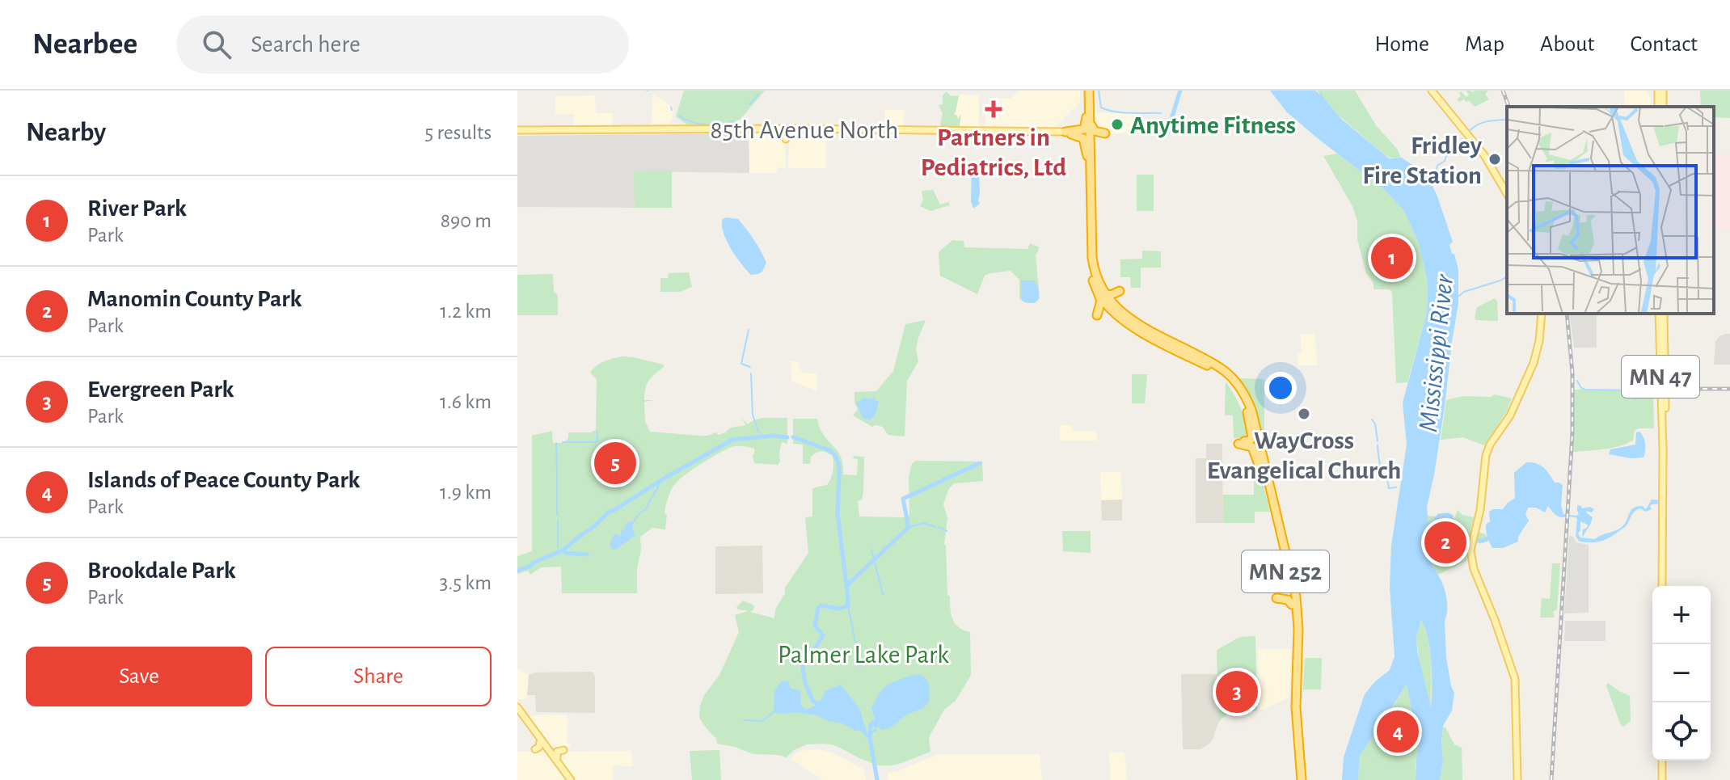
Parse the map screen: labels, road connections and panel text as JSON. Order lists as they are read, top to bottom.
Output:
{
  "streets": {
    "highway": ["MN 252"],
    "main road": ["85th Avenue North", "MN 47"]
  },
  "crossings": [
    ["85th Avenue North", "MN 252"]
  ],
  "water": ["Mississippi River"],
  "parks": ["Palmer Lake Park"],
  "places": {
    "health": ["Partners in Pediatrics, Ltd"],
    "other": ["Anytime Fitness", "Fridley Fire Station", "WayCross Evangelical Church"]
  },
  "page": {
    "header": "Nearbee",
    "search": "Search here",
    "nav": [
      "Home",
      "Map",
      "About",
      "Contact"
    ],
    "heading": ["Nearby", "5 results"],
    "list": [
      {
        "mark": "1",
        "name": "River Park",
        "note": "Park",
        "value": "890 m"
      },
      {
        "mark": "2",
        "name": "Manomin County Park",
        "note": "Park",
        "value": "1.2 km"
      },
      {
        "mark": "3",
        "name": "Evergreen Park",
        "note": "Park",
        "value": "1.6 km"
      },
      {
        "mark": "4",
        "name": "Islands of Peace County Park",
        "note": "Park",
        "value": "1.9 km"
      },
      {
        "mark": "5",
        "name": "Brookdale Park",
        "note": "Park",
        "value": "3.5 km"
      }
    ],
    "pins": [
      "1",
      "5",
      "2",
      "3",
      "4"
    ],
    "map_buttons": ["+", "−"],
    "buttons": ["Save", "Share"]
  }
}
